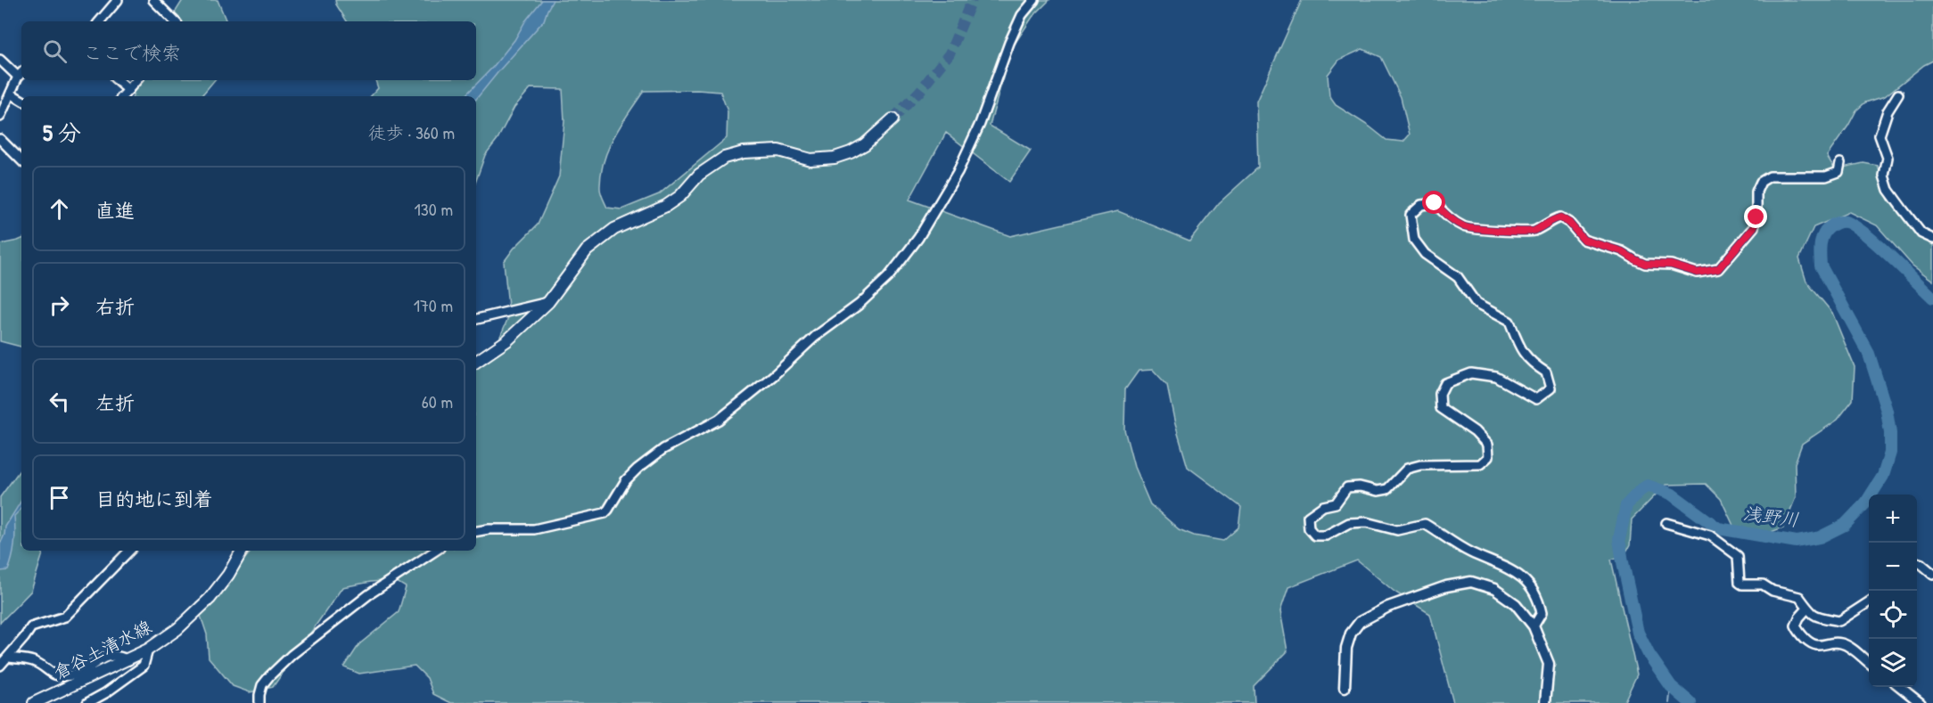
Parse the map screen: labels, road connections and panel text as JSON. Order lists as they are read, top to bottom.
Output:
{
  "streets": {
    "main road": ["倉谷土清水線"]
  },
  "water": ["浅野川"],
  "page": {
    "search": "ここで検索",
    "heading": ["5 分", "徒歩 · 360 m"],
    "list": [
      ["直進", "130 m"],
      ["右折", "170 m"],
      ["左折", "60 m"],
      "目的地に到着"
    ],
    "map_buttons": ["+", "−"]
  }
}
